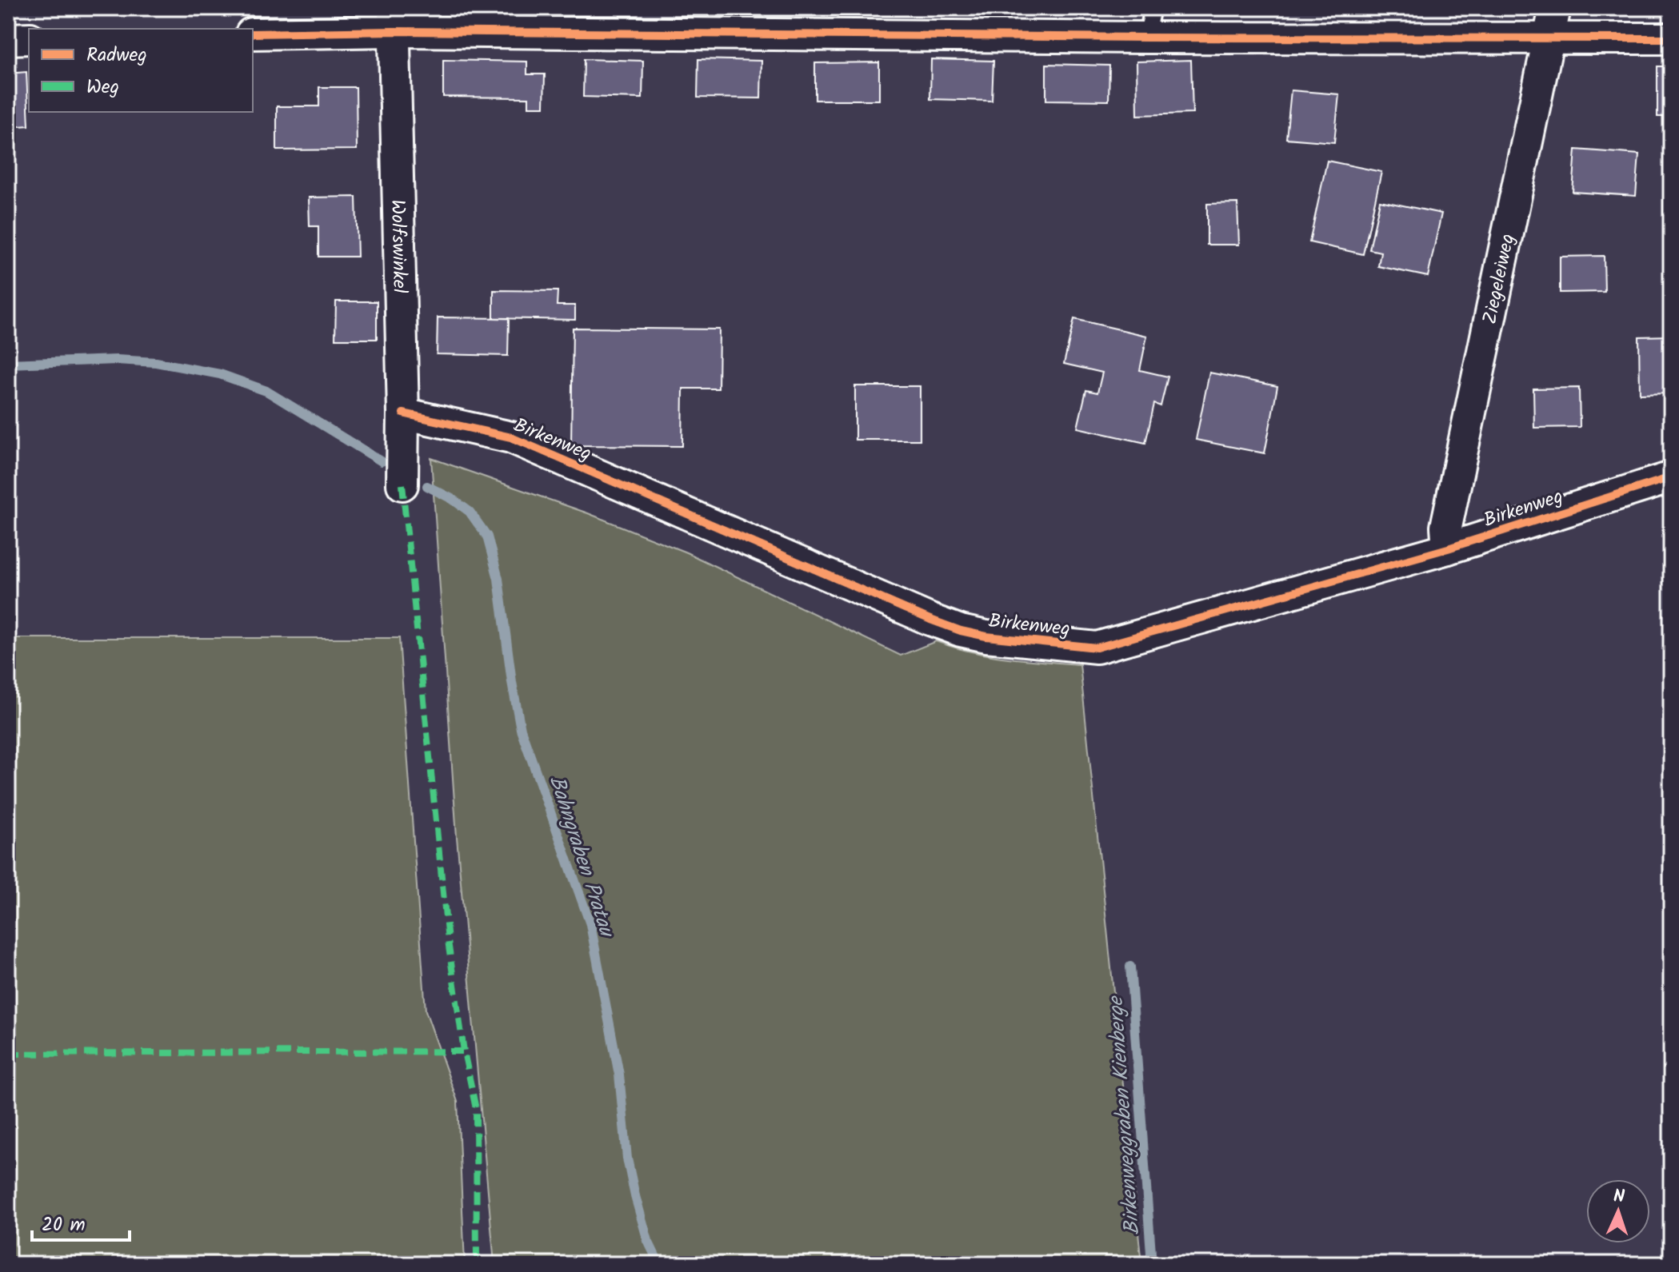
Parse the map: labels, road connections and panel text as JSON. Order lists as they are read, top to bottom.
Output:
{
  "streets": {
    "street": ["Wolfswinkel", "Ziegeleiweg", "Birkenweg"]
  },
  "crossings": [
    ["Wolfswinkel", "Birkenweg"],
    ["Ziegeleiweg", "Birkenweg"]
  ],
  "water": ["Bahngraben Pratau", "Birkenweggraben Kienberge"],
  "legend": ["Radweg", "Weg"],
  "scale_bar": "20 m",
  "north": "top"
}
